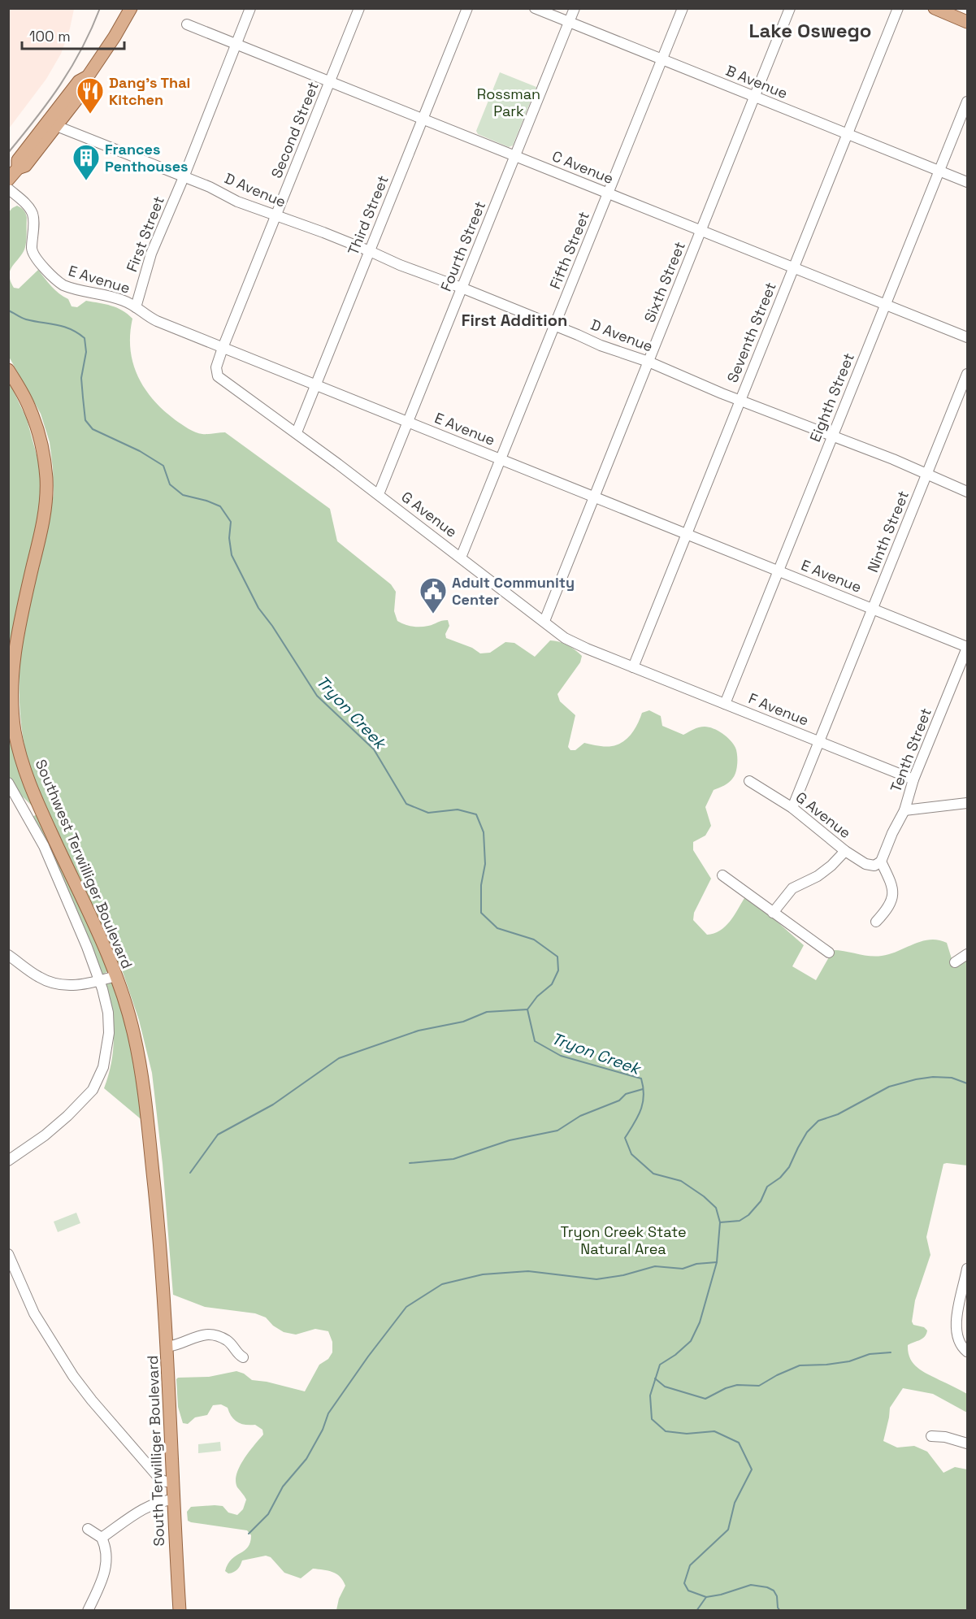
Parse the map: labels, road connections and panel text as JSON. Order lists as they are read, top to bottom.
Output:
{
  "streets": {
    "main road": ["Southwest Terwilliger Boulevard", "South Terwilliger Boulevard"],
    "street": [
      "B Avenue",
      "Second Street",
      "C Avenue",
      "D Avenue",
      "Third Street",
      "First Street",
      "Fourth Street",
      "Fifth Street",
      "E Avenue",
      "Sixth Street",
      "Seventh Street",
      "Eighth Street",
      "G Avenue",
      "Ninth Street",
      "F Avenue",
      "Tenth Street"
    ]
  },
  "crossings": [
    ["B Avenue", "Fourth Street"],
    ["B Avenue", "Fifth Street"],
    ["B Avenue", "Sixth Street"],
    ["B Avenue", "Seventh Street"],
    ["B Avenue", "Eighth Street"],
    ["Second Street", "C Avenue"],
    ["Second Street", "D Avenue"],
    ["Second Street", "E Avenue"],
    ["Second Street", "G Avenue"],
    ["C Avenue", "Third Street"],
    ["C Avenue", "First Street"],
    ["C Avenue", "Fourth Street"],
    ["C Avenue", "Fifth Street"],
    ["C Avenue", "Sixth Street"],
    ["C Avenue", "Seventh Street"],
    ["C Avenue", "Eighth Street"],
    ["D Avenue", "Third Street"],
    ["D Avenue", "First Street"],
    ["D Avenue", "Fourth Street"],
    ["D Avenue", "Fifth Street"],
    ["D Avenue", "Sixth Street"],
    ["D Avenue", "Seventh Street"],
    ["D Avenue", "Eighth Street"],
    ["D Avenue", "Ninth Street"],
    ["Third Street", "E Avenue"],
    ["Third Street", "G Avenue"],
    ["First Street", "E Avenue"],
    ["Fourth Street", "E Avenue"],
    ["Fourth Street", "G Avenue"],
    ["Fifth Street", "E Avenue"],
    ["Fifth Street", "G Avenue"],
    ["E Avenue", "Sixth Street"],
    ["E Avenue", "Seventh Street"],
    ["E Avenue", "Eighth Street"],
    ["E Avenue", "Ninth Street"],
    ["E Avenue", "Tenth Street"],
    ["Sixth Street", "G Avenue"],
    ["Seventh Street", "G Avenue"],
    ["Seventh Street", "F Avenue"],
    ["Eighth Street", "F Avenue"],
    ["G Avenue", "Ninth Street"],
    ["G Avenue", "F Avenue"],
    ["G Avenue", "Tenth Street"],
    ["Ninth Street", "F Avenue"],
    ["F Avenue", "Tenth Street"],
    ["Southwest Terwilliger Boulevard", "South Terwilliger Boulevard"]
  ],
  "districts": ["Lake Oswego", "First Addition"],
  "water": ["Tryon Creek"],
  "parks": ["Rossman Park", "Tryon Creek State Natural Area"],
  "places": {
    "restaurant": ["Dang's Thai Kitchen"],
    "building": ["Frances Penthouses"],
    "public building": ["Adult Community Center"]
  },
  "scale_bar": "100 m"
}
